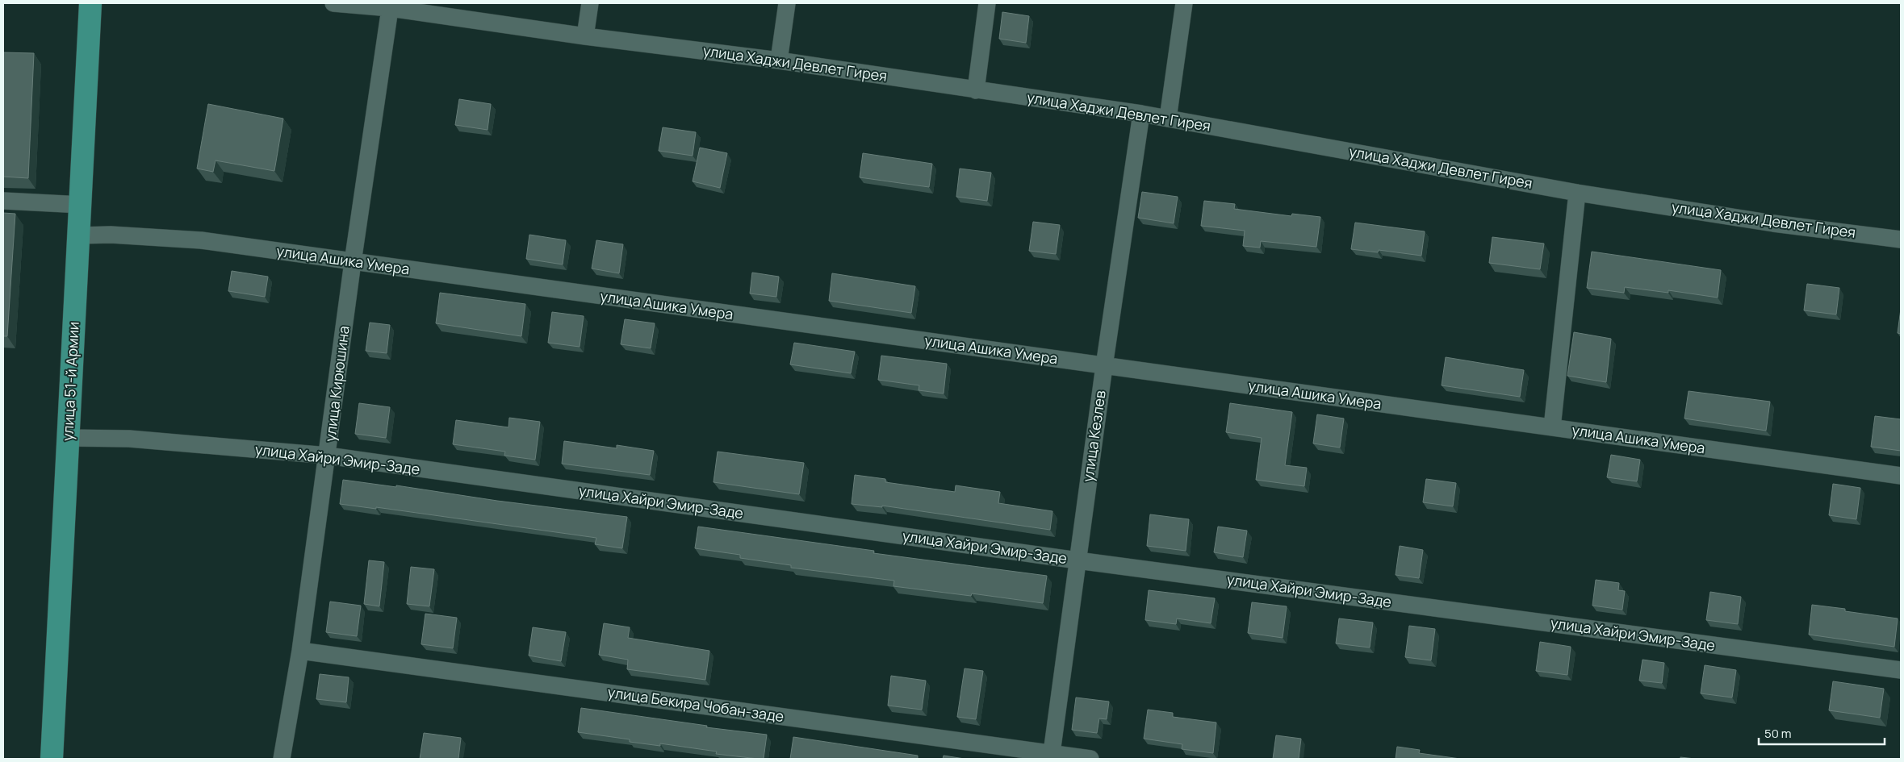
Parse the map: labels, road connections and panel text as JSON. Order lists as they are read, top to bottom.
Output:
{
  "streets": {
    "main road": ["улица 51-й Армии"],
    "street": [
      "улица Хаджи Девлет Гирея",
      "улица Ашика Умера",
      "улица Кирюшина",
      "улица Кезлев",
      "улица Хайри Эмир-Заде",
      "улица Бекира Чобан-заде"
    ]
  },
  "crossings": [
    ["улица Хаджи Девлет Гирея", "улица Кирюшина"],
    ["улица Хаджи Девлет Гирея", "улица Кезлев"],
    ["улица Ашика Умера", "улица 51-й Армии"],
    ["улица Ашика Умера", "улица Кирюшина"],
    ["улица Ашика Умера", "улица Кезлев"],
    ["улица 51-й Армии", "улица Хайри Эмир-Заде"],
    ["улица Кирюшина", "улица Хайри Эмир-Заде"],
    ["улица Кирюшина", "улица Бекира Чобан-заде"],
    ["улица Кезлев", "улица Хайри Эмир-Заде"],
    ["улица Кезлев", "улица Бекира Чобан-заде"]
  ],
  "scale_bar": "50 m"
}
